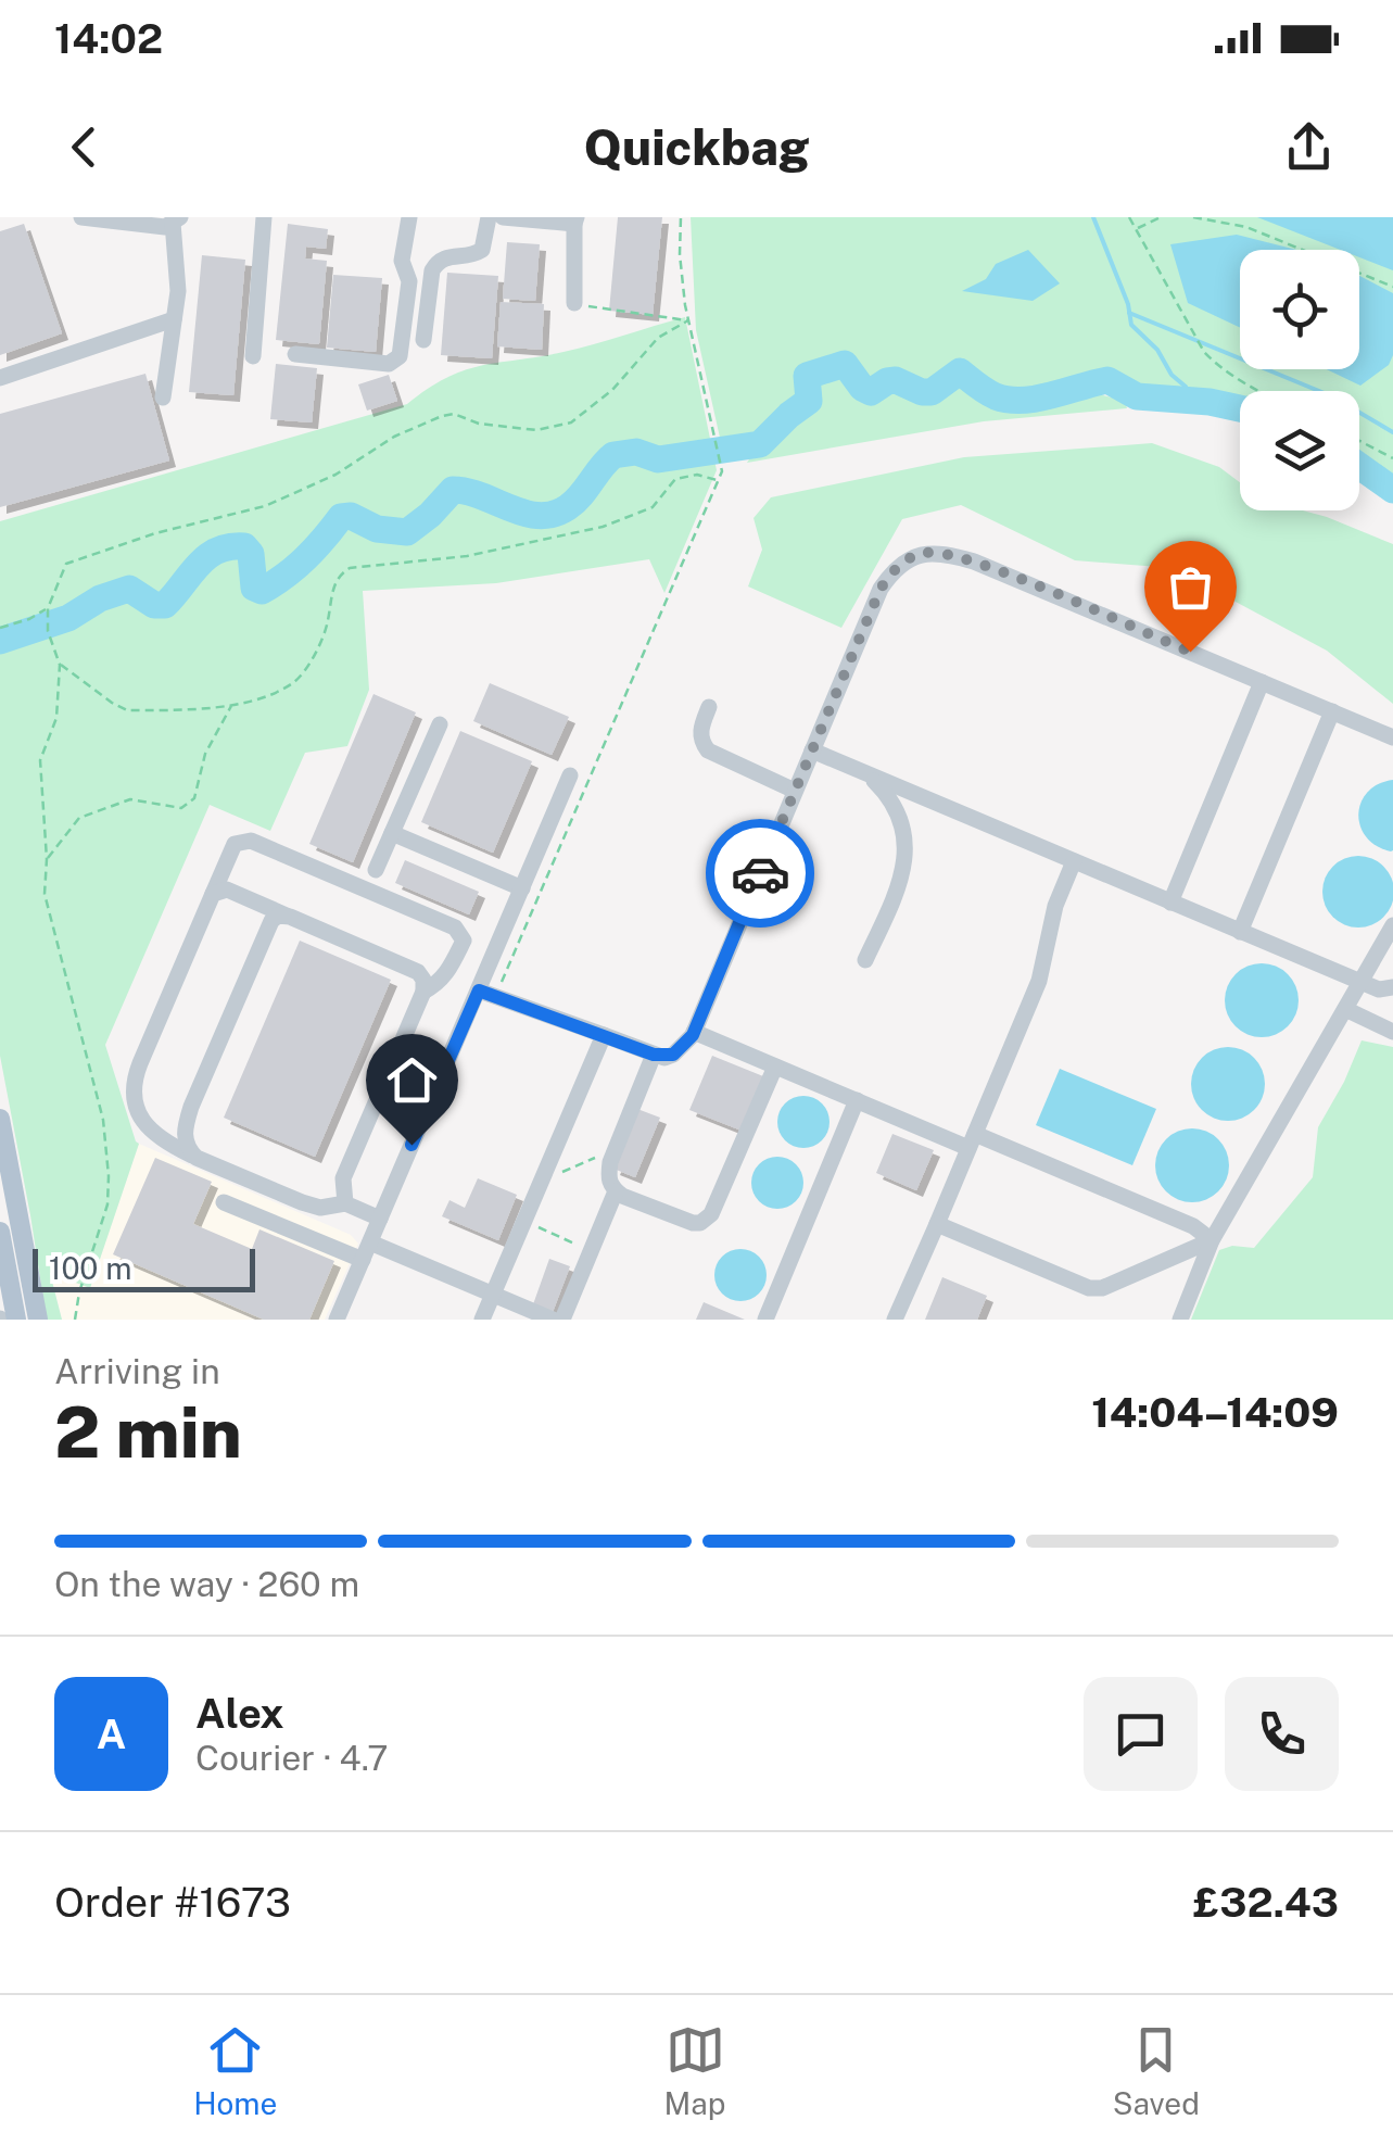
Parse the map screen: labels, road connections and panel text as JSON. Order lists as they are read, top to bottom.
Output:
{
  "scale_bar": "100 m",
  "page": {
    "status": "14:02",
    "header": "Quickbag",
    "scale": "100 m",
    "heading": ["2 min", "Arriving in", "14:04–14:09"],
    "panel": [
      "Alex",
      "Courier · 4.7",
      "Order #1673",
      "£32.43"
    ],
    "bar": "On the way · 260 m",
    "round": "A",
    "tabs": ["Home", "Map", "Saved"]
  }
}
